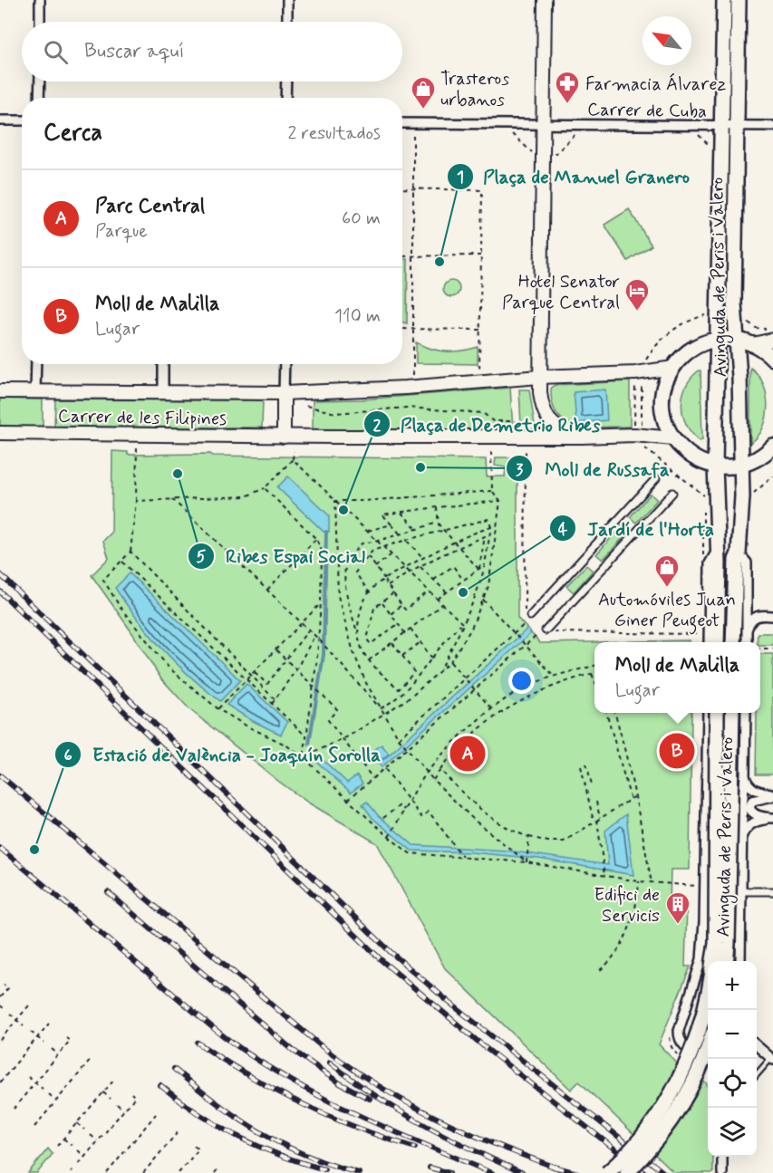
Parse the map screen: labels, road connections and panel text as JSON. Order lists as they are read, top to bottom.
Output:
{
  "streets": {
    "main road": ["Avinguda de Peris i Valero", "Carrer de les Filipines"],
    "street": ["Carrer de Cuba"]
  },
  "crossings": [
    ["Carrer de Cuba", "Avinguda de Peris i Valero"]
  ],
  "places": {
    "pharmacy": ["Farmacia Álvarez"],
    "shop": ["Trasteros urbanos", "Automóviles Juan Giner Peugeot"],
    "other": [
      "Plaça de Manuel Granero",
      "Moll de Russafa",
      "Ribes Espai Social",
      "Plaça de Demetrio Ribes",
      "Jardí de l'Horta",
      "Estació de València - Joaquín Sorolla"
    ],
    "hotel": ["Hotel Senator Parque Central"],
    "building": ["Edifici de Servicis"]
  },
  "north": "top left",
  "page": {
    "search": "Buscar aquí",
    "heading": ["Cerca", "2 resultados"],
    "list": [
      {
        "mark": "A",
        "name": "Parc Central",
        "note": "Parque",
        "value": "60 m"
      },
      {
        "mark": "B",
        "name": "Moll de Malilla",
        "note": "Lugar",
        "value": "110 m"
      }
    ],
    "popup": ["Moll de Malilla", "Lugar"],
    "pins": ["B", "A"],
    "map_buttons": ["+", "−"]
  }
}
